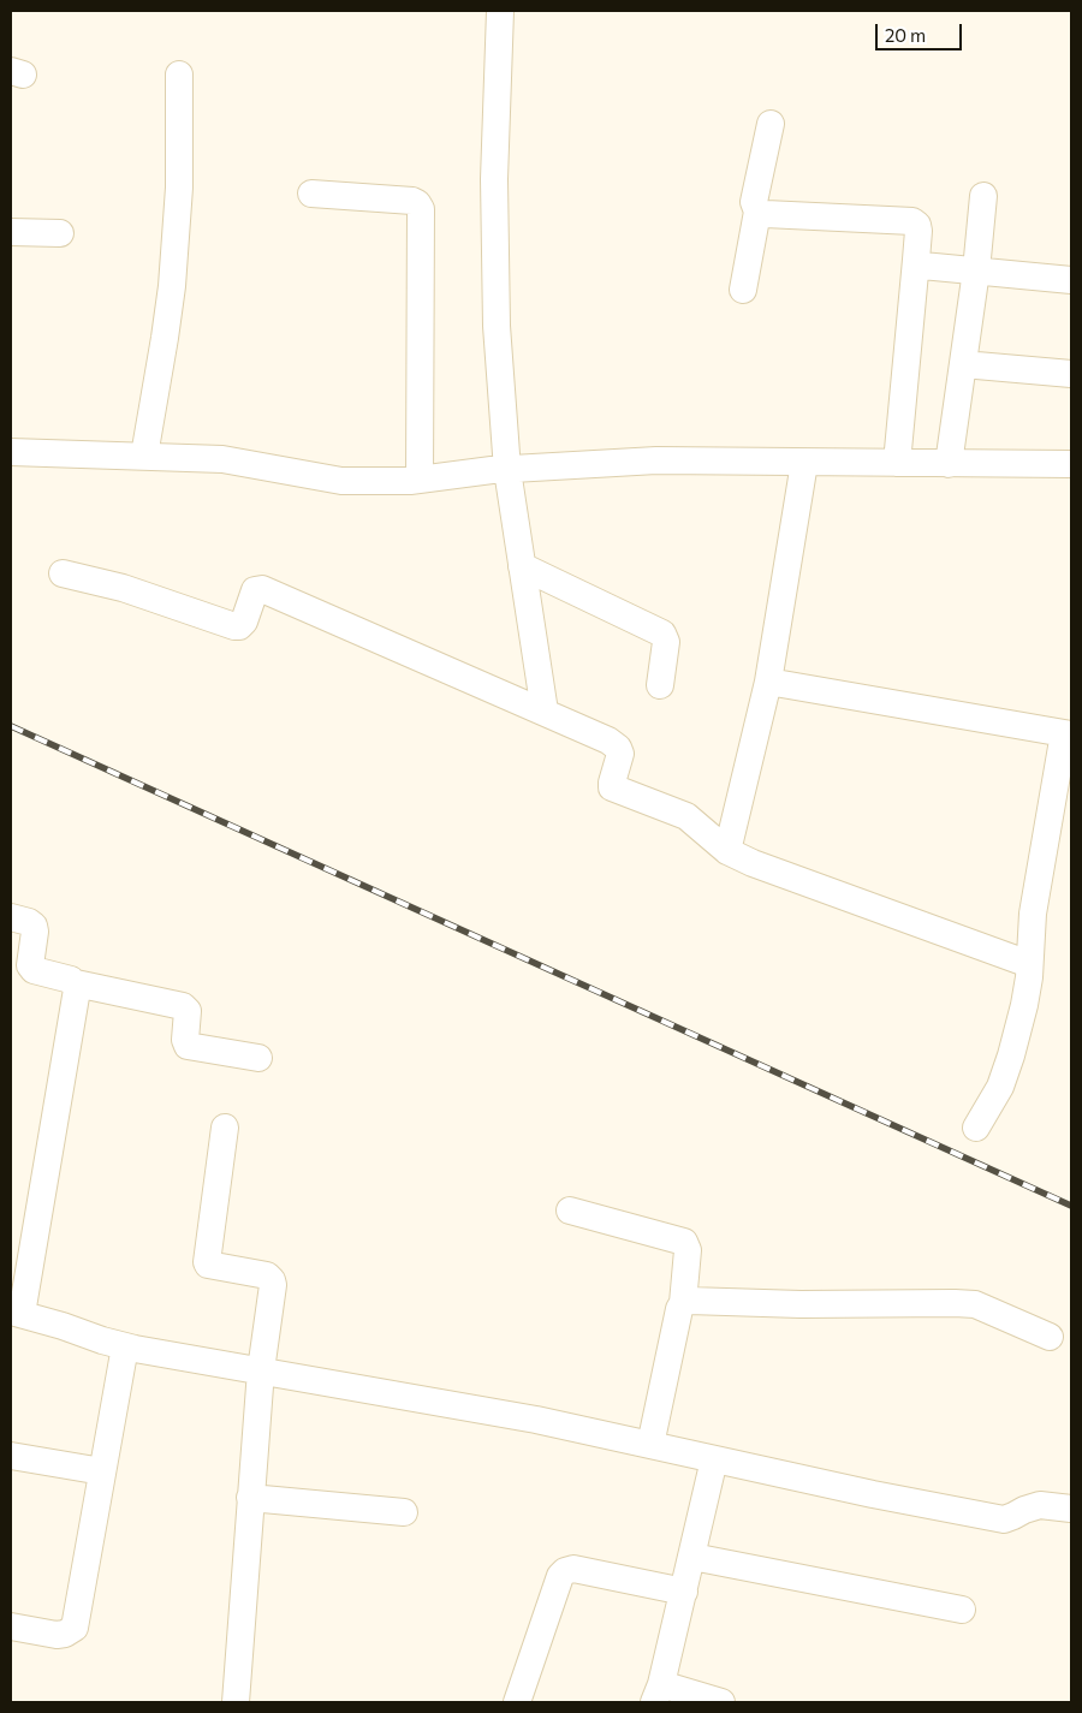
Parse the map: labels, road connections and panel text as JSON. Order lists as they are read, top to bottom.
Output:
{
  "scale_bar": "20 m"
}
